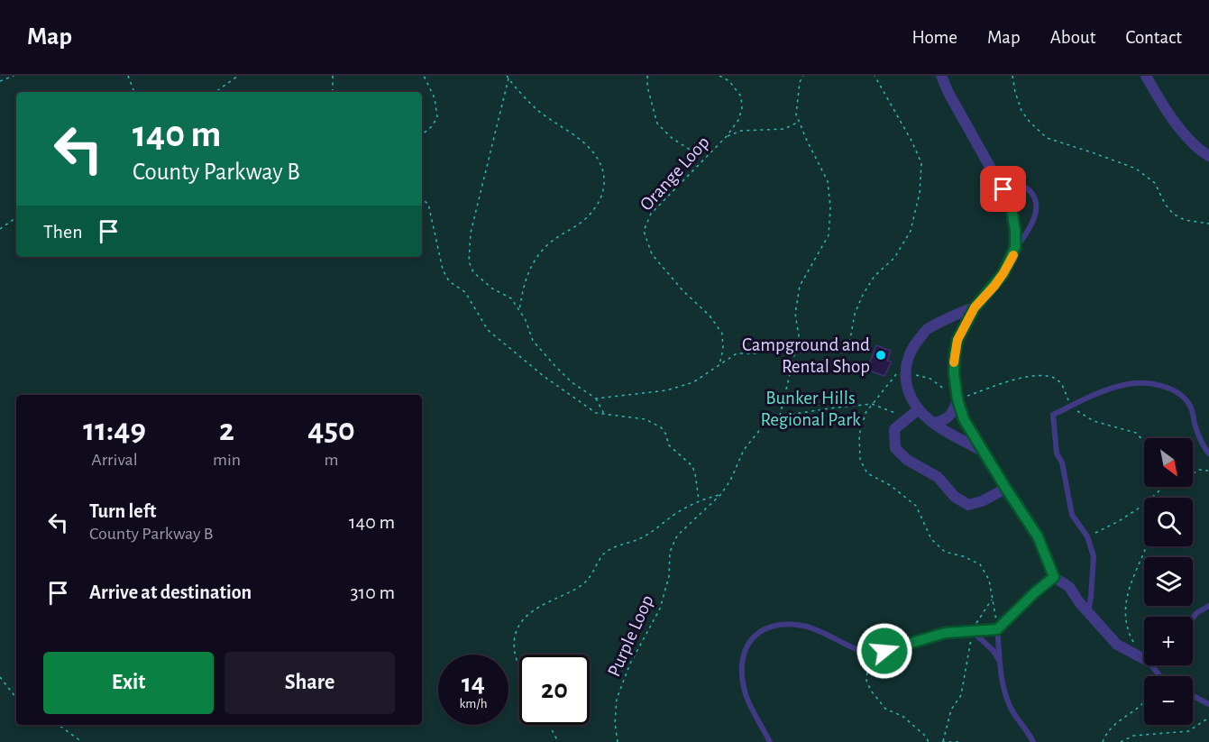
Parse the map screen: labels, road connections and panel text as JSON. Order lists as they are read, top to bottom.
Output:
{
  "streets": {
    "path": ["Orange Loop", "Purple Loop"]
  },
  "parks": ["Bunker Hills Regional Park"],
  "places": ["Campground and Rental Shop"],
  "north": "bottom right",
  "page": {
    "header": "Map",
    "nav": [
      "Home",
      "Map",
      "About",
      "Contact"
    ],
    "turn": ["140 m", "County Parkway B"],
    "then": "Then",
    "eta": [
      "11:49",
      "Arrival",
      "2",
      "min",
      "450",
      "m"
    ],
    "map_buttons": ["+", "−"],
    "list": [
      {
        "name": "Turn left",
        "note": "County Parkway B",
        "value": "140 m"
      },
      {
        "name": "Arrive at destination",
        "value": "310 m"
      }
    ],
    "buttons": ["Exit", "Share"],
    "speed": "14 km/h",
    "limit": "20"
  }
}
